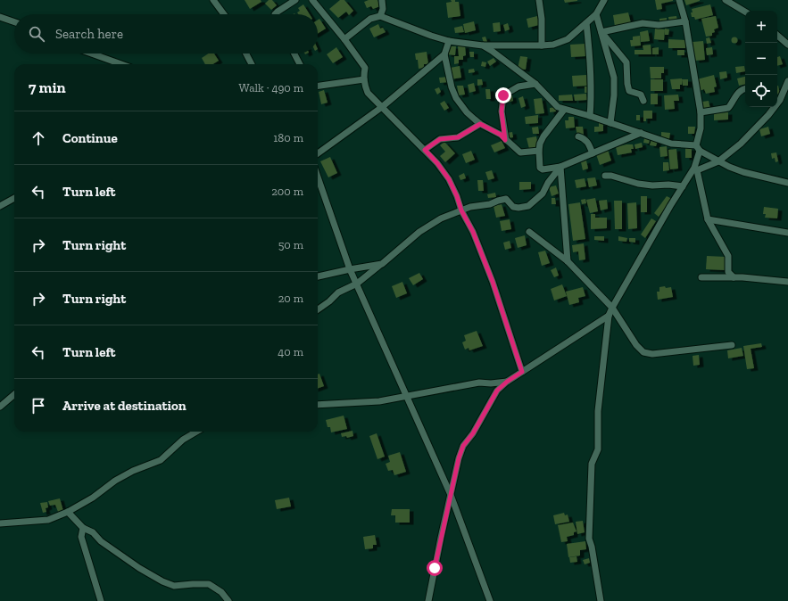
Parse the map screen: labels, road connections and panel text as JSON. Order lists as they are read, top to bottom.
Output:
{
  "page": {
    "map_buttons": ["+", "−"],
    "search": "Search here",
    "heading": ["7 min", "Walk · 490 m"],
    "list": [
      ["Continue", "180 m"],
      ["Turn left", "200 m"],
      ["Turn right", "50 m"],
      ["Turn right", "20 m"],
      ["Turn left", "40 m"],
      "Arrive at destination"
    ]
  }
}
